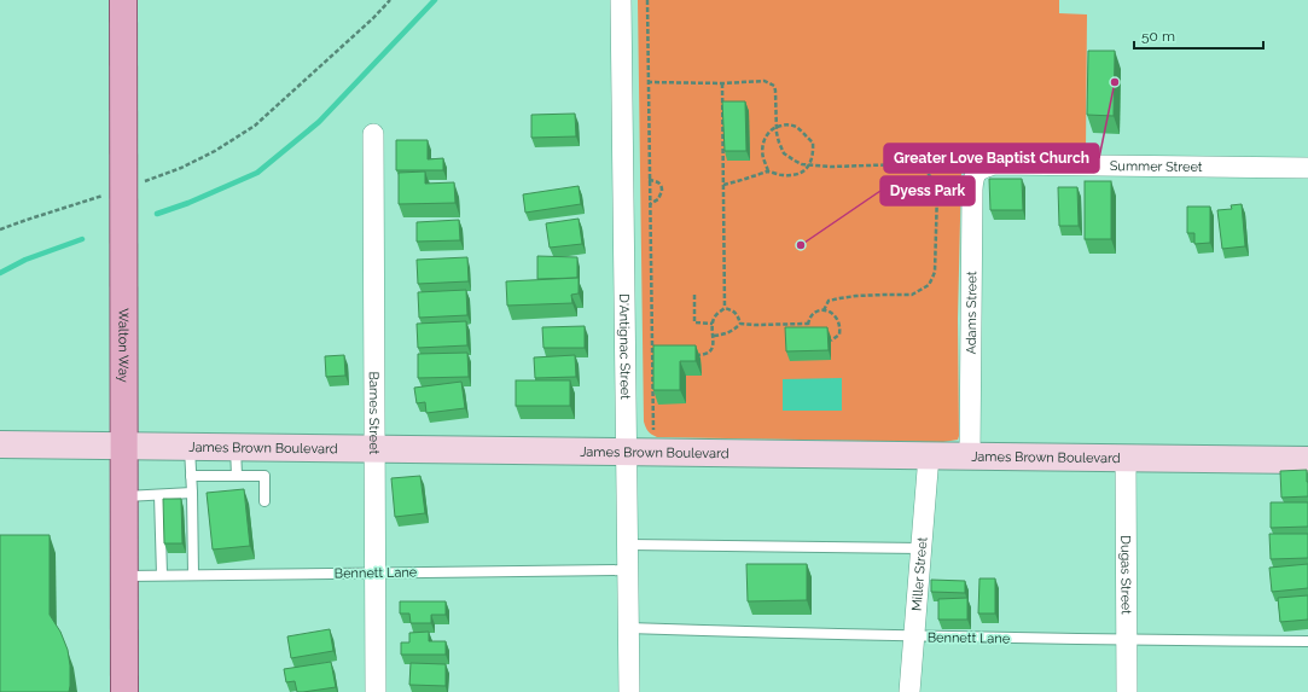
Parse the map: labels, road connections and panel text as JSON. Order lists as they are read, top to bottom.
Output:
{
  "streets": {
    "main road": ["Walton Way"],
    "street": [
      "Summer Street",
      "Adams Street",
      "D'Antignac Street",
      "Barnes Street",
      "James Brown Boulevard",
      "Miller Street",
      "Dugas Street"
    ],
    "lane": ["Bennett Lane"]
  },
  "crossings": [
    ["Summer Street", "Adams Street"],
    ["Adams Street", "James Brown Boulevard"],
    ["Walton Way", "James Brown Boulevard"],
    ["Walton Way", "Bennett Lane"],
    ["D'Antignac Street", "James Brown Boulevard"],
    ["D'Antignac Street", "Bennett Lane"],
    ["Barnes Street", "James Brown Boulevard"],
    ["Barnes Street", "Bennett Lane"],
    ["James Brown Boulevard", "Miller Street"],
    ["James Brown Boulevard", "Dugas Street"],
    ["Bennett Lane", "Miller Street"],
    ["Bennett Lane", "Dugas Street"]
  ],
  "places": ["Greater Love Baptist Church", "Dyess Park"],
  "scale_bar": "50 m"
}
